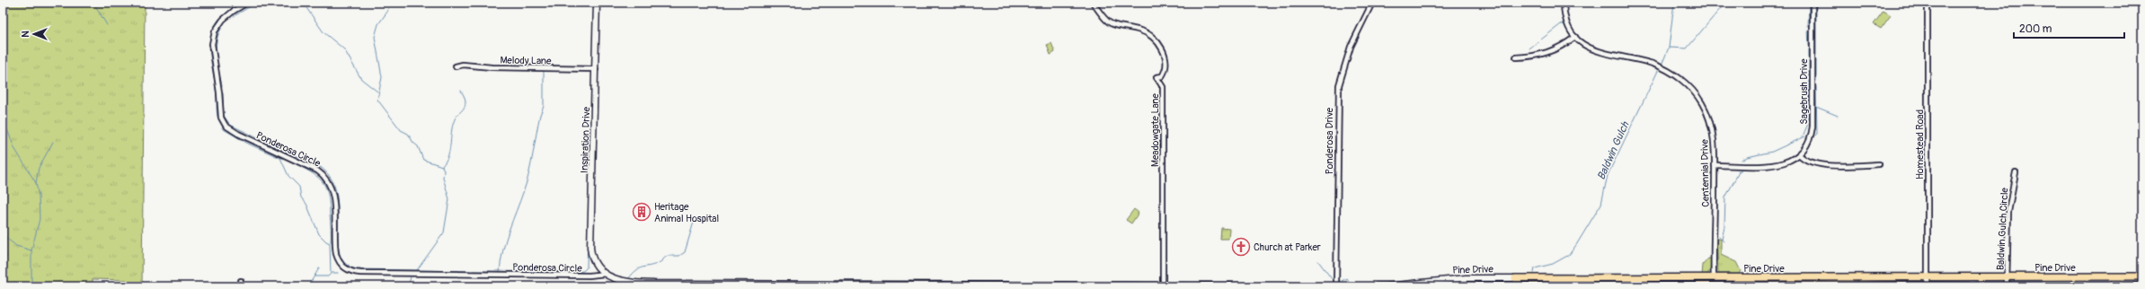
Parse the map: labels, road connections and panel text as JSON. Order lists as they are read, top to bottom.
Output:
{
  "streets": {
    "main road": ["Inspiration Drive", "Centennial Drive", "Pine Drive"],
    "street": [
      "Melody Lane",
      "Sagebrush Drive",
      "Meadowgate Lane",
      "Ponderosa Drive",
      "Homestead Road",
      "Ponderosa Circle",
      "Baldwin Gulch Circle"
    ]
  },
  "crossings": [
    ["Melody Lane", "Inspiration Drive"],
    ["Inspiration Drive", "Ponderosa Circle"],
    ["Homestead Road", "Pine Drive"],
    ["Centennial Drive", "Pine Drive"],
    ["Baldwin Gulch Circle", "Pine Drive"]
  ],
  "water": ["Baldwin Gulch"],
  "places": {
    "building": ["Heritage Animal Hospital"],
    "church": ["Church at Parker"]
  },
  "scale_bar": "200 m",
  "north": "left"
}
